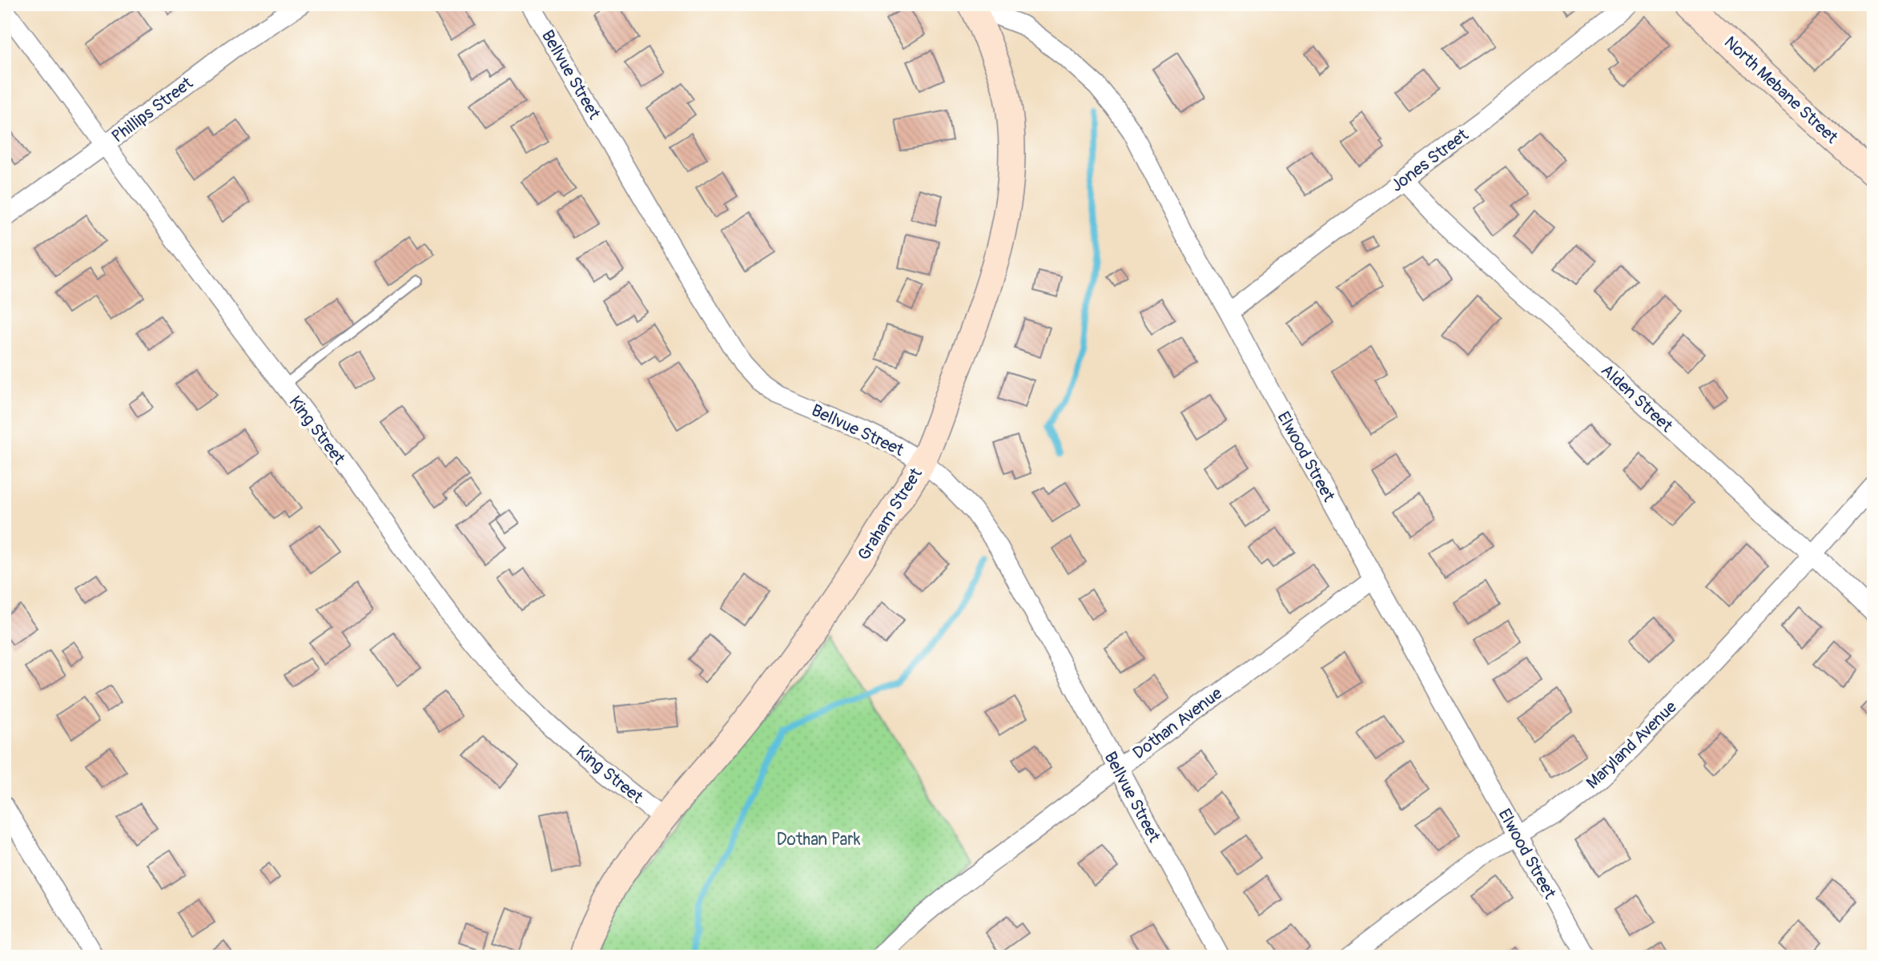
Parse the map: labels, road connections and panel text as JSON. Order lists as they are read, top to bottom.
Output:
{
  "streets": {
    "street": [
      "Bellvue Street",
      "North Mebane Street",
      "Phillips Street",
      "Jones Street",
      "Alden Street",
      "King Street",
      "Elwood Street",
      "Graham Street",
      "Dothan Avenue",
      "Maryland Avenue"
    ]
  },
  "crossings": [
    ["Bellvue Street", "Graham Street"],
    ["Bellvue Street", "Dothan Avenue"],
    ["Phillips Street", "King Street"],
    ["Jones Street", "Alden Street"],
    ["Jones Street", "Elwood Street"],
    ["Alden Street", "Maryland Avenue"],
    ["King Street", "Graham Street"],
    ["Elwood Street", "Graham Street"],
    ["Elwood Street", "Dothan Avenue"],
    ["Elwood Street", "Maryland Avenue"]
  ],
  "parks": ["Dothan Park"]
}
